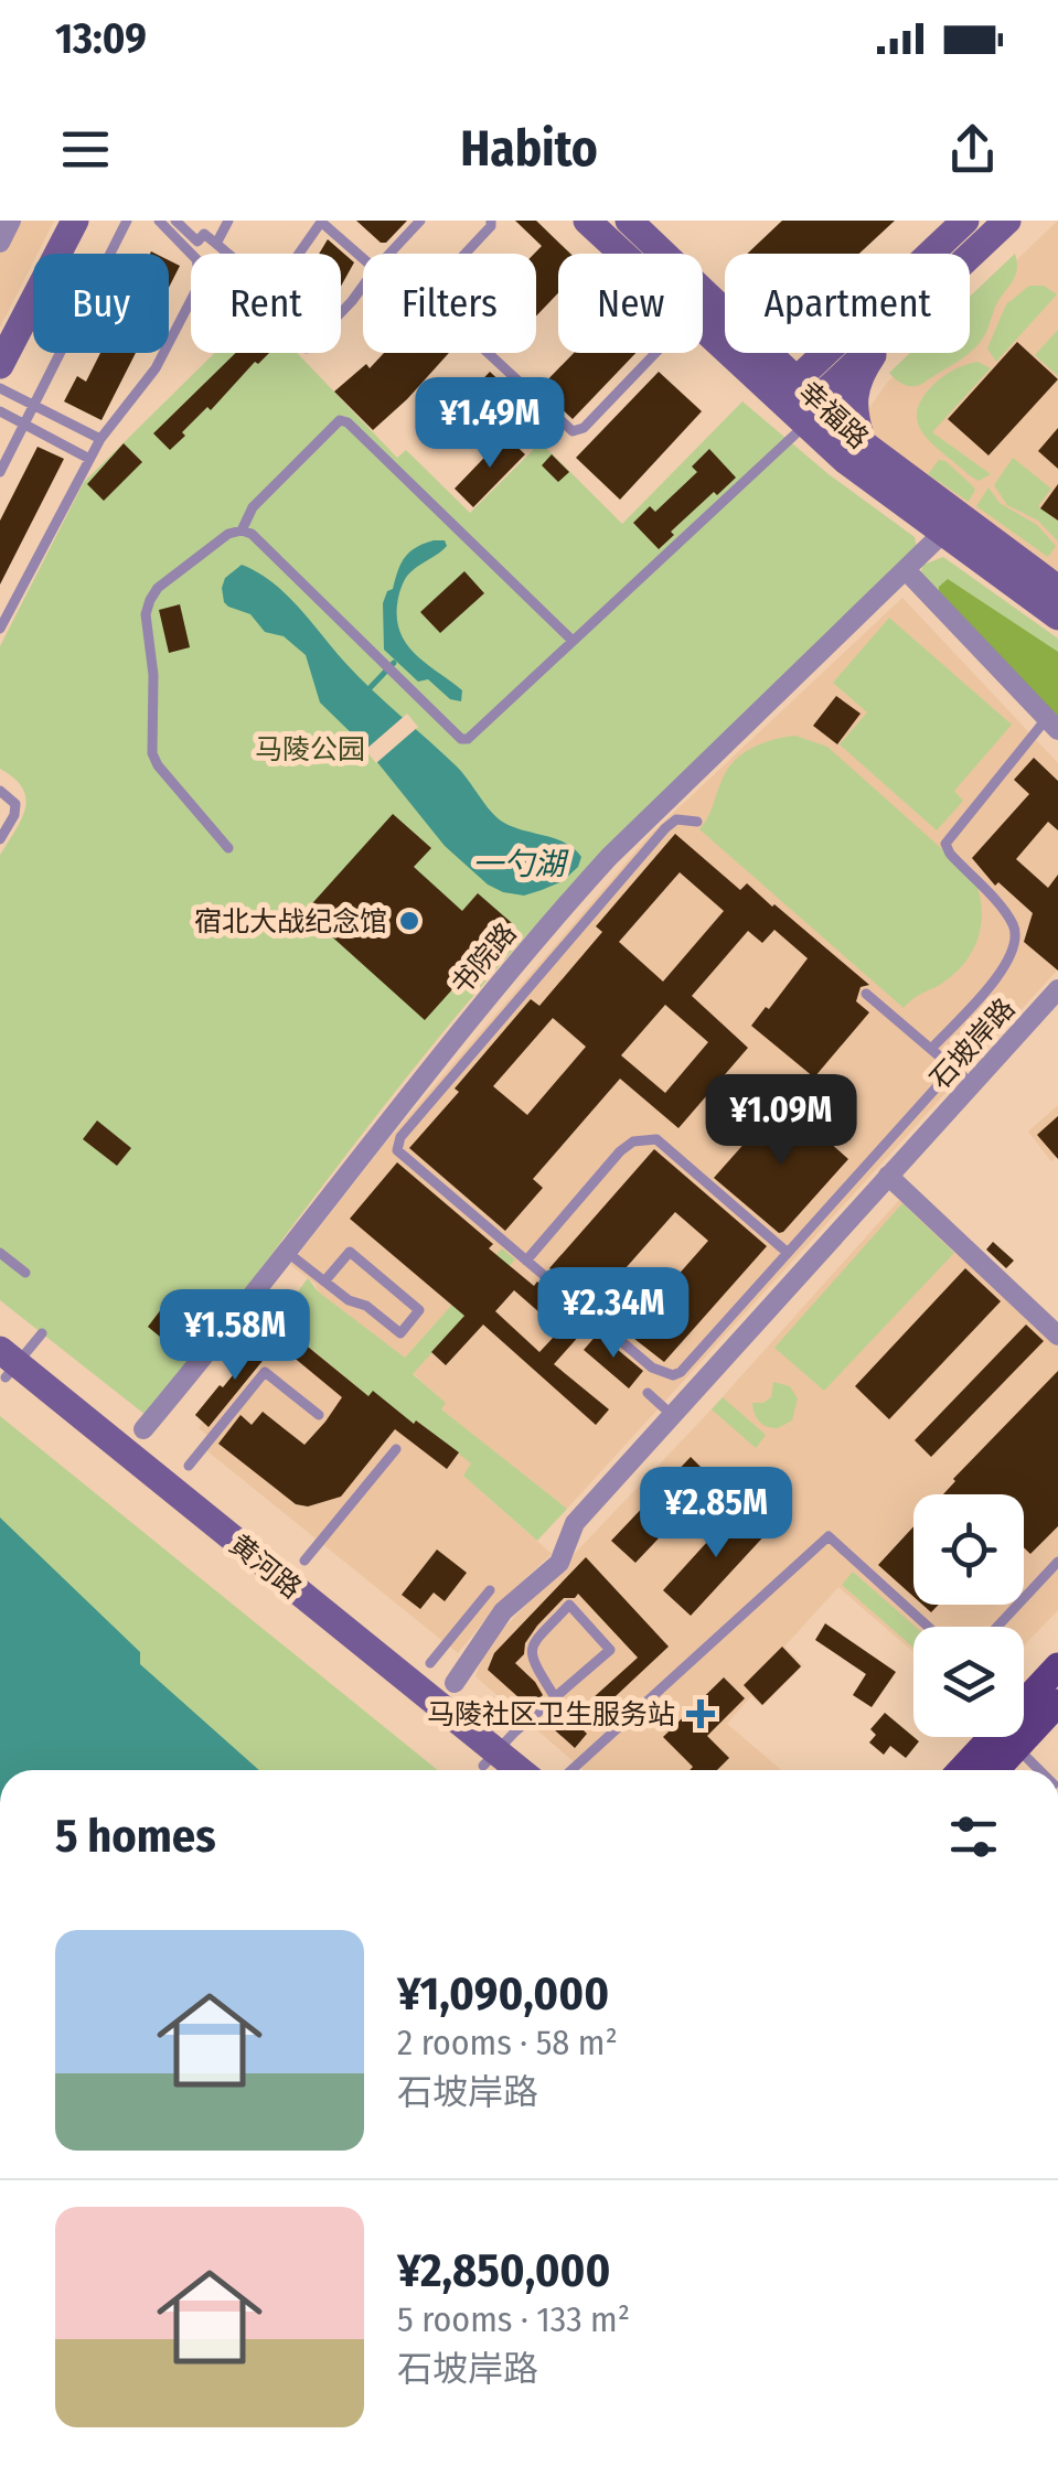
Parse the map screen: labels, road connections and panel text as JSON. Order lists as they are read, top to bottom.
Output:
{
  "streets": {
    "main road": ["幸福路", "黄河路"],
    "street": ["书院路", "石坡岸路"]
  },
  "crossings": [
    ["幸福路", "书院路"]
  ],
  "water": ["一勺湖"],
  "parks": ["马陵公园"],
  "places": {
    "other": ["宿北大战纪念馆"],
    "health": ["马陵社区卫生服务站"]
  },
  "page": {
    "status": "13:09",
    "header": "Habito",
    "chip": [
      "Buy",
      "Rent",
      "Filters",
      "New",
      "Apartment"
    ],
    "price": [
      "¥1.49M",
      "¥1.09M",
      "¥2.34M",
      "¥1.58M",
      "¥2.85M"
    ],
    "heading": "5 homes",
    "list": [
      {
        "name": "¥1,090,000",
        "note": "2 rooms · 58 m² · 石坡岸路"
      },
      {
        "name": "¥2,850,000",
        "note": "5 rooms · 133 m² · 石坡岸路"
      }
    ]
  }
}
